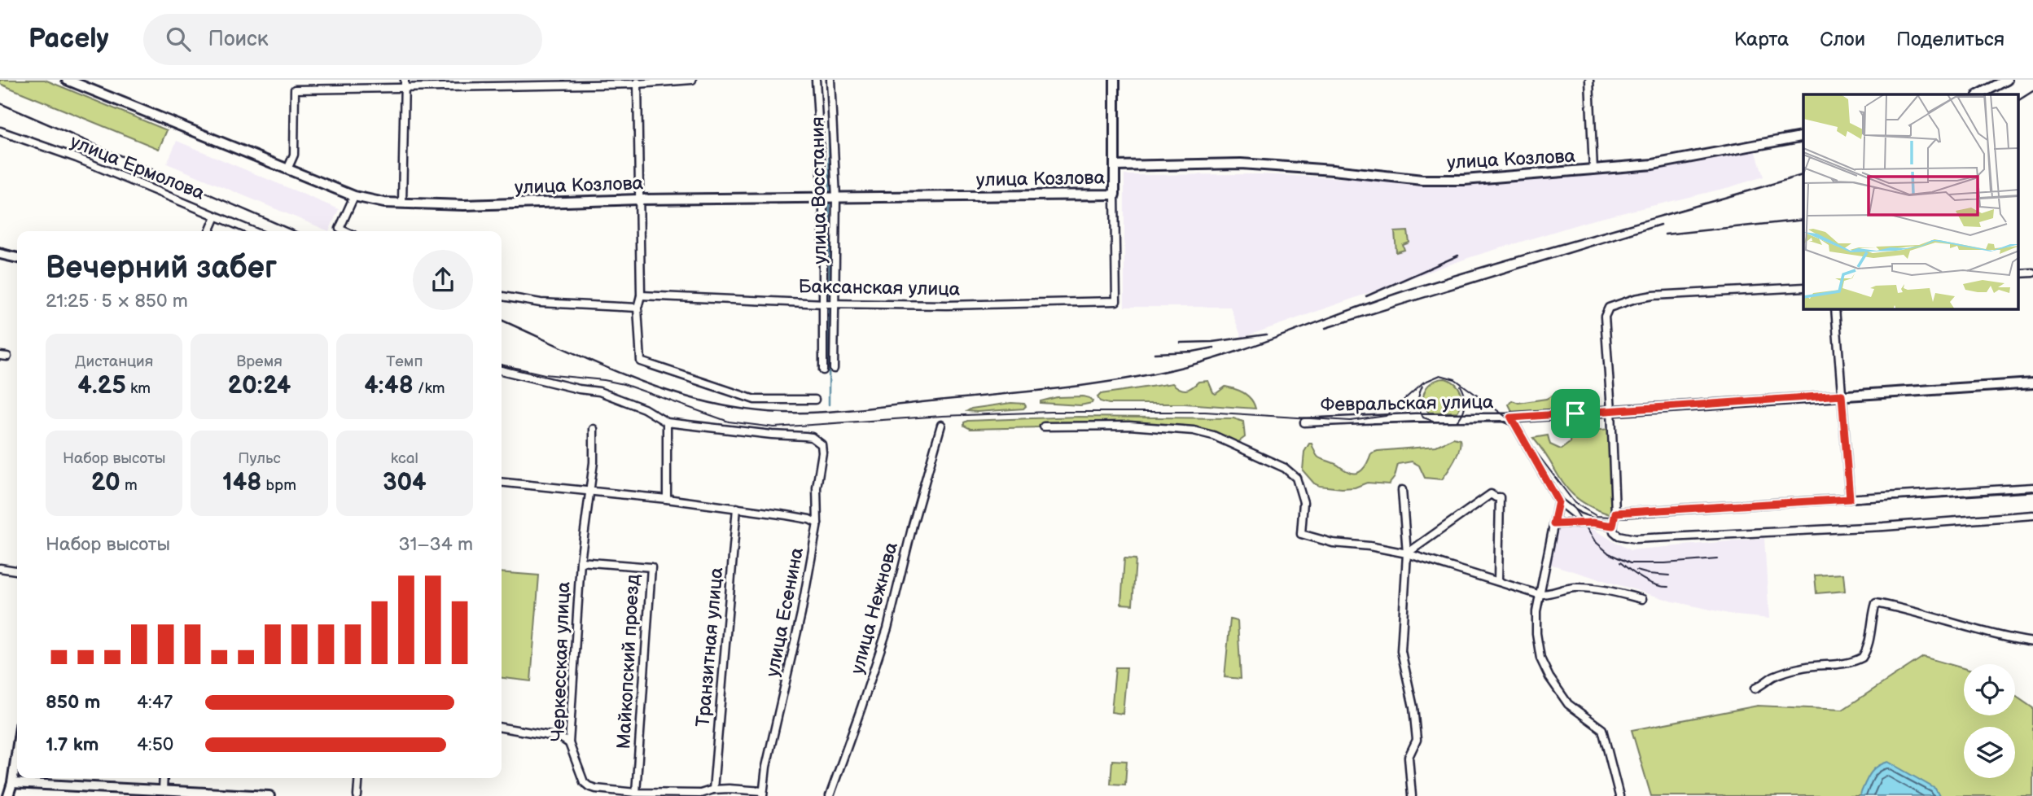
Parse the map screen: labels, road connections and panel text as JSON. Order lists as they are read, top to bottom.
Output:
{
  "streets": {
    "street": [
      "улица Козлова",
      "улица Ермолова",
      "улица Восстания",
      "Баксанская улица",
      "Февральская улица",
      "улица Нежнова",
      "улица Есенина",
      "Транзитная улица",
      "Черкесская улица",
      "Майкопский проезд"
    ]
  },
  "crossings": [
    ["улица Козлова", "улица Восстания"],
    ["улица Козлова", "Баксанская улица"],
    ["улица Восстания", "Баксанская улица"],
    ["улица Есенина", "Черкесская улица"],
    ["Транзитная улица", "Черкесская улица"],
    ["Черкесская улица", "Майкопский проезд"]
  ],
  "page": {
    "header": "Pacely",
    "search": "Поиск",
    "nav": ["Карта", "Слои", "Поделиться"],
    "heading": ["Вечерний забег", "21:25 · 5 × 850 m"],
    "stats": [
      ["Дистанция", "4.25 km"],
      ["Время", "20:24"],
      ["Темп", "4:48 /km"],
      ["Набор высоты", "20 m"],
      ["Пульс", "148 bpm"],
      ["kcal", "304"]
    ],
    "chart": ["Набор высоты", "31–34 m"],
    "list": [
      {
        "name": "850 m",
        "note": "4:47"
      },
      {
        "name": "1.7 km",
        "note": "4:50"
      }
    ]
  }
}
